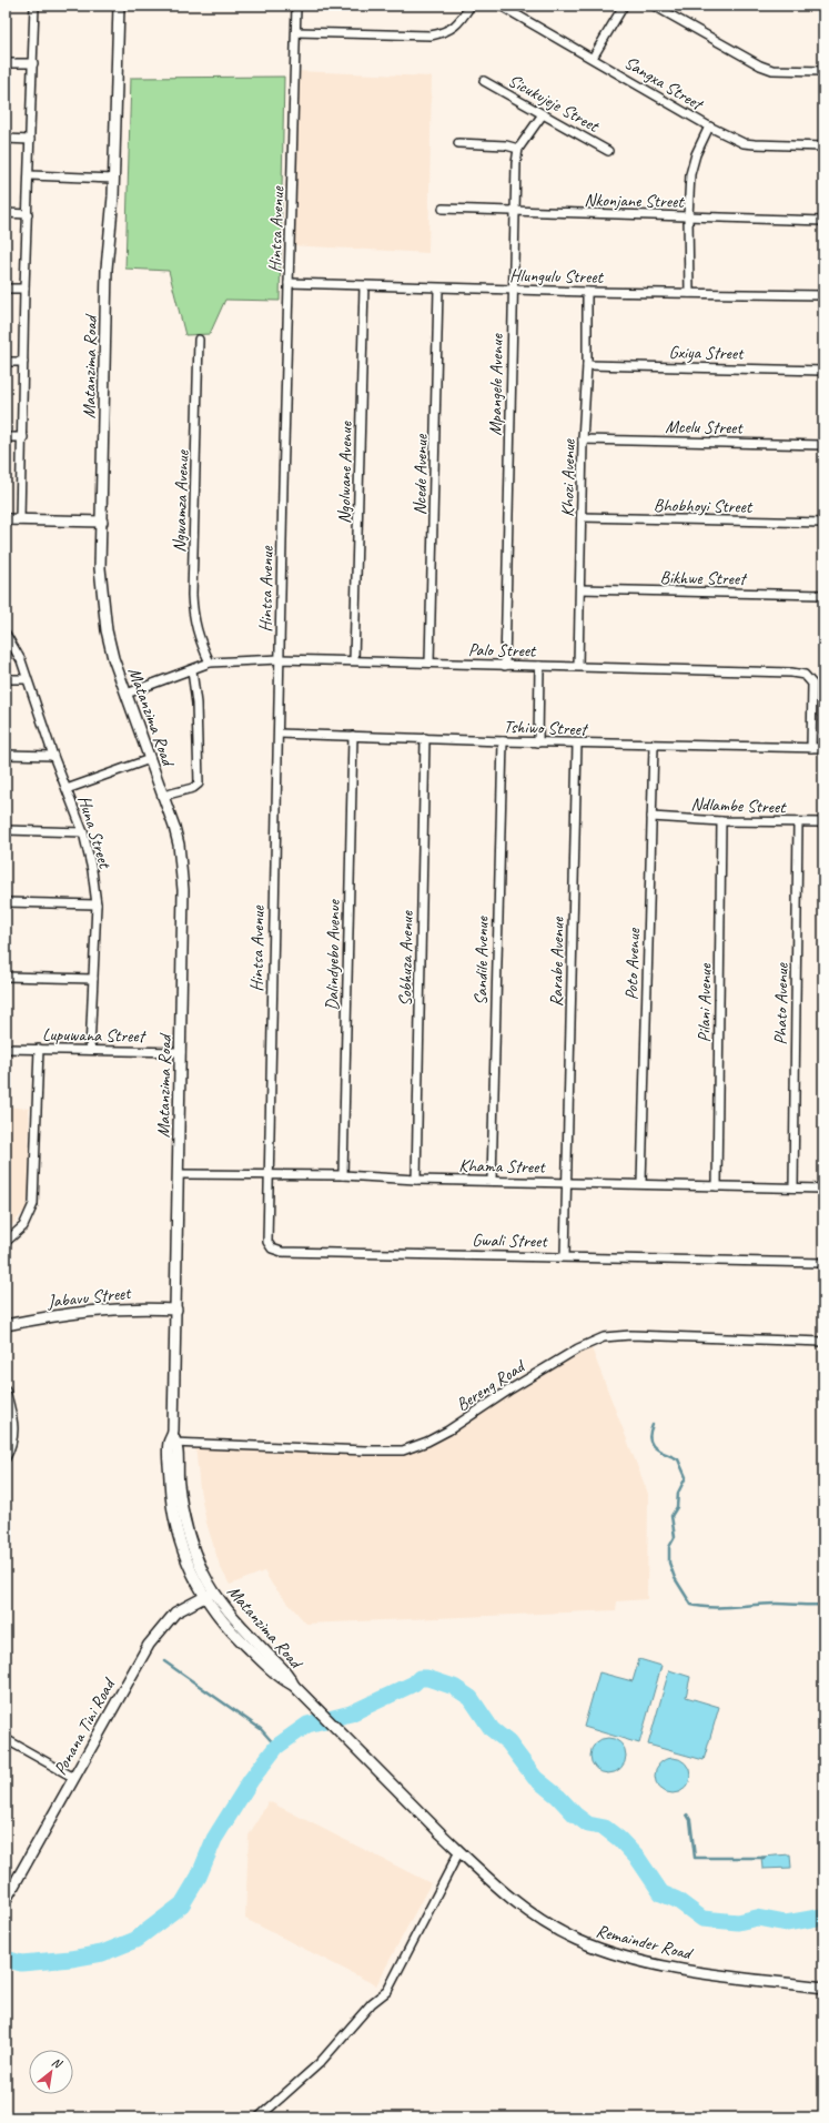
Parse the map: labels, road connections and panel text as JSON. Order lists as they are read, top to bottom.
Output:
{
  "streets": {
    "street": [
      "Sangxa Street",
      "Sicukujeje Street",
      "Nkonjane Street",
      "Hintsa Avenue",
      "Hlungulu Street",
      "Gxiya Street",
      "Matanzima Road",
      "Mpangele Avenue",
      "Mcelu Street",
      "Ngolwane Avenue",
      "Ncede Avenue",
      "Khozi Avenue",
      "Ngwamza Avenue",
      "Bhobhoyi Street",
      "Bikhwe Street",
      "Palo Street",
      "Tshiwo Street",
      "Ndlambe Street",
      "Huna Street",
      "Dalindyebo Avenue",
      "Sobhuza Avenue",
      "Sandile Avenue",
      "Rarabe Avenue",
      "Poto Avenue",
      "Pilani Avenue",
      "Phato Avenue",
      "Lupuwana Street",
      "Khama Street",
      "Gwali Street",
      "Jabavu Street",
      "Bereng Road",
      "Ponana Tini Road",
      "Remainder Road"
    ]
  },
  "crossings": [
    ["Sicukujeje Street", "Mpangele Avenue"],
    ["Nkonjane Street", "Mpangele Avenue"],
    ["Hintsa Avenue", "Hlungulu Street"],
    ["Hintsa Avenue", "Palo Street"],
    ["Hintsa Avenue", "Tshiwo Street"],
    ["Hintsa Avenue", "Khama Street"],
    ["Hintsa Avenue", "Gwali Street"],
    ["Hlungulu Street", "Mpangele Avenue"],
    ["Hlungulu Street", "Ngolwane Avenue"],
    ["Hlungulu Street", "Ncede Avenue"],
    ["Hlungulu Street", "Khozi Avenue"],
    ["Gxiya Street", "Khozi Avenue"],
    ["Matanzima Road", "Palo Street"],
    ["Matanzima Road", "Lupuwana Street"],
    ["Matanzima Road", "Khama Street"],
    ["Matanzima Road", "Jabavu Street"],
    ["Matanzima Road", "Bereng Road"],
    ["Matanzima Road", "Ponana Tini Road"],
    ["Matanzima Road", "Remainder Road"],
    ["Mpangele Avenue", "Palo Street"],
    ["Mcelu Street", "Khozi Avenue"],
    ["Ngolwane Avenue", "Palo Street"],
    ["Ncede Avenue", "Palo Street"],
    ["Khozi Avenue", "Bhobhoyi Street"],
    ["Khozi Avenue", "Bikhwe Street"],
    ["Khozi Avenue", "Palo Street"],
    ["Ngwamza Avenue", "Palo Street"],
    ["Palo Street", "Tshiwo Street"],
    ["Tshiwo Street", "Dalindyebo Avenue"],
    ["Tshiwo Street", "Sobhuza Avenue"],
    ["Tshiwo Street", "Sandile Avenue"],
    ["Tshiwo Street", "Rarabe Avenue"],
    ["Tshiwo Street", "Poto Avenue"],
    ["Ndlambe Street", "Poto Avenue"],
    ["Ndlambe Street", "Pilani Avenue"],
    ["Ndlambe Street", "Phato Avenue"],
    ["Huna Street", "Lupuwana Street"],
    ["Dalindyebo Avenue", "Khama Street"],
    ["Sobhuza Avenue", "Khama Street"],
    ["Sandile Avenue", "Khama Street"],
    ["Rarabe Avenue", "Khama Street"],
    ["Rarabe Avenue", "Gwali Street"],
    ["Poto Avenue", "Khama Street"],
    ["Pilani Avenue", "Khama Street"],
    ["Phato Avenue", "Khama Street"],
    ["Khama Street", "Gwali Street"]
  ],
  "north": "top right"
}
